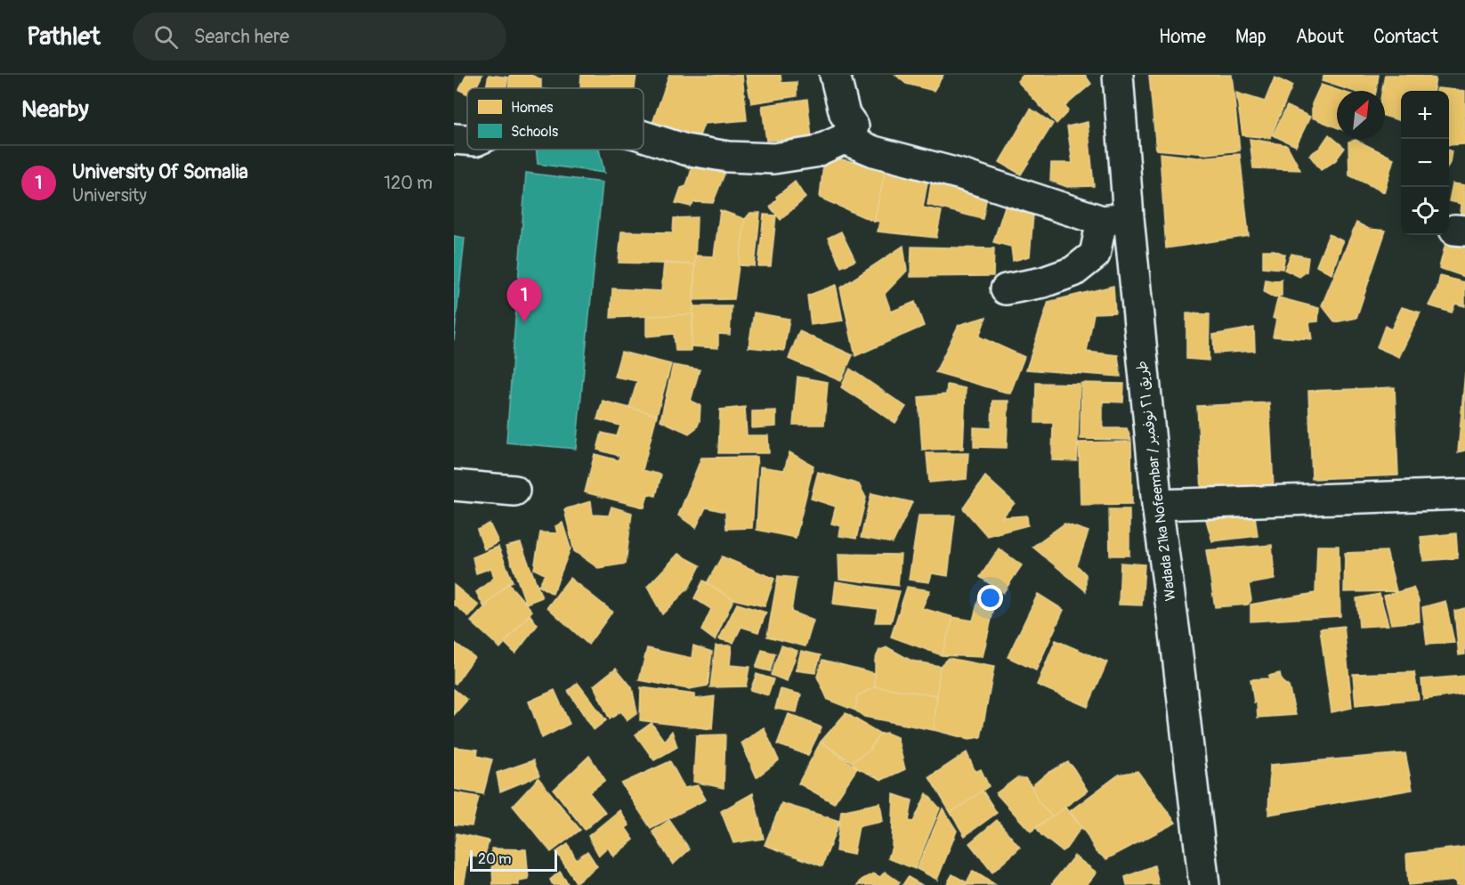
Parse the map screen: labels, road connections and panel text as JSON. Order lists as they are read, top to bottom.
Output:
{
  "streets": {
    "street": ["Wadada 21ka Nofeembar / طريق ٢١ نوفمبر"]
  },
  "legend": ["Homes", "Schools"],
  "scale_bar": "20 m",
  "north": "top right",
  "page": {
    "header": "Pathlet",
    "search": "Search here",
    "nav": [
      "Home",
      "Map",
      "About",
      "Contact"
    ],
    "heading": "Nearby",
    "map_buttons": ["+", "−"],
    "list": [
      {
        "mark": "1",
        "name": "University Of Somalia",
        "note": "University",
        "value": "120 m"
      }
    ],
    "pins": "1",
    "scale": "20 m"
  }
}
